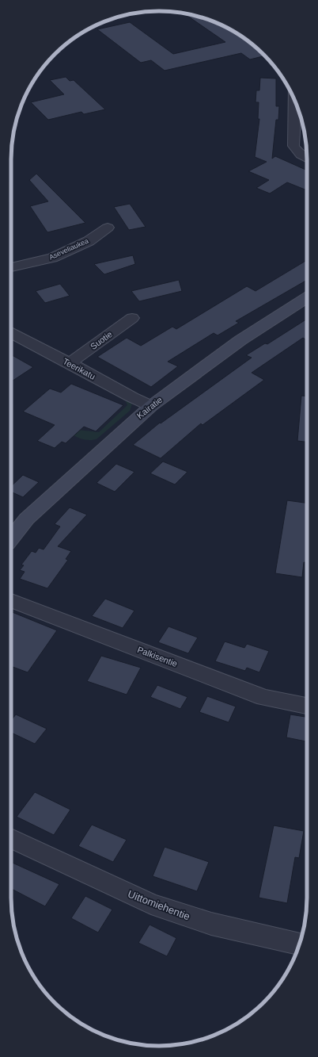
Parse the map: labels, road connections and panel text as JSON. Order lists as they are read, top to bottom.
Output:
{
  "streets": {
    "main road": ["Kairatie"],
    "street": [
      "Aseveliaukea",
      "Suotie",
      "Teerikatu",
      "Palkisentie",
      "Uittomiehentie"
    ]
  },
  "crossings": [
    ["Suotie", "Teerikatu"],
    ["Teerikatu", "Kairatie"]
  ]
}
